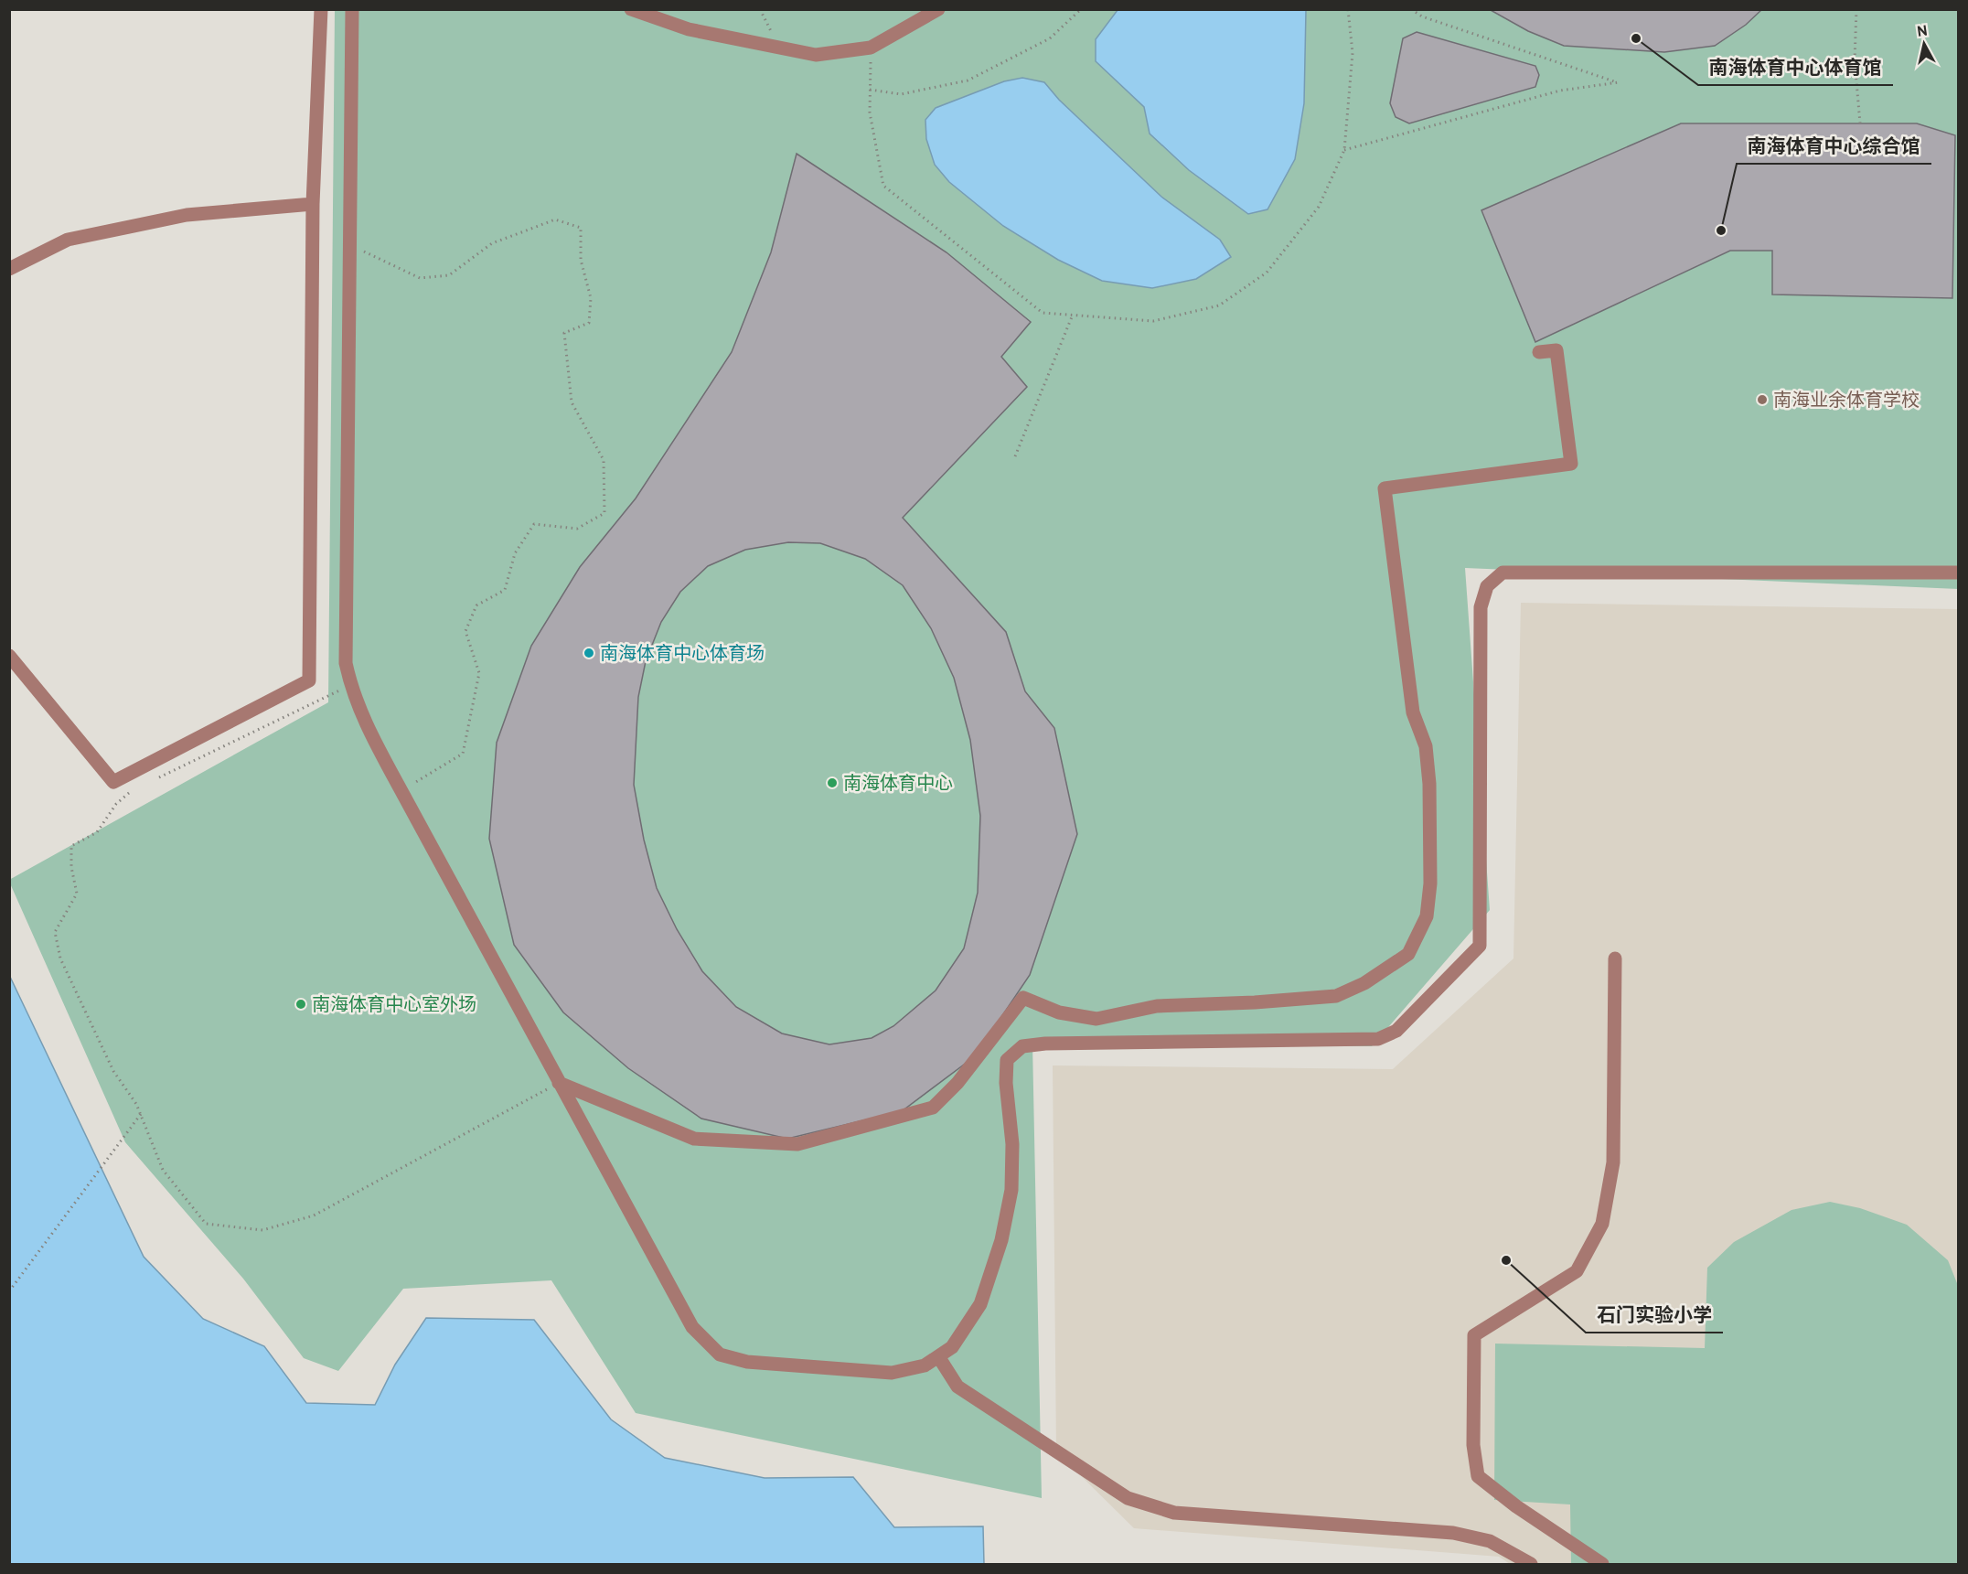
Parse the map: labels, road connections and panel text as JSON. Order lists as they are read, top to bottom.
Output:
{
  "places": [
    "南海体育中心体育馆",
    "南海体育中心综合馆",
    "南海业余体育学校",
    "南海体育中心体育场",
    "南海体育中心",
    "南海体育中心室外场",
    "石门实验小学"
  ],
  "north": "top"
}
